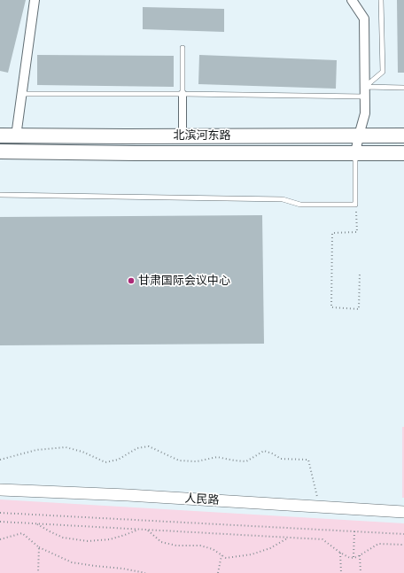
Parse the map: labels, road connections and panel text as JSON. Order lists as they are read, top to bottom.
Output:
{
  "streets": {
    "main road": ["北滨河东路"],
    "street": ["人民路"]
  },
  "places": ["甘肃国际会议中心"]
}
